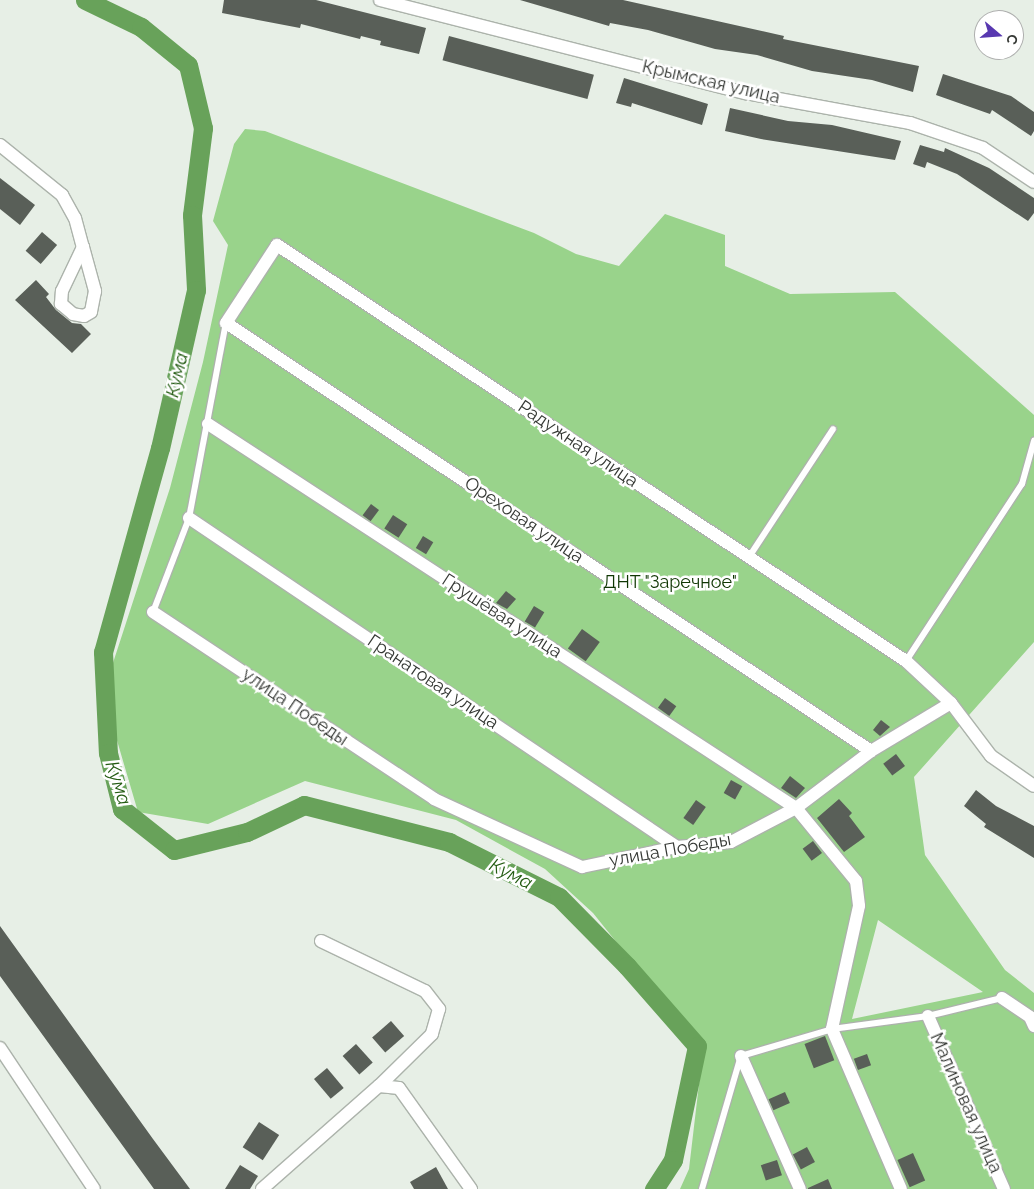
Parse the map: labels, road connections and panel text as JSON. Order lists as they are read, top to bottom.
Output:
{
  "streets": {
    "street": [
      "Крымская улица",
      "Радужная улица",
      "Ореховая улица",
      "Грушёвая улица",
      "Гранатовая улица",
      "улица Победы",
      "Малиновая улица"
    ]
  },
  "crossings": [
    ["Радужная улица", "Ореховая улица"],
    ["Радужная улица", "улица Победы"],
    ["Ореховая улица", "улица Победы"],
    ["Грушёвая улица", "улица Победы"],
    ["Гранатовая улица", "улица Победы"]
  ],
  "water": ["Кума"],
  "parks": ["ДНТ \"Заречное\""],
  "north": "right"
}
